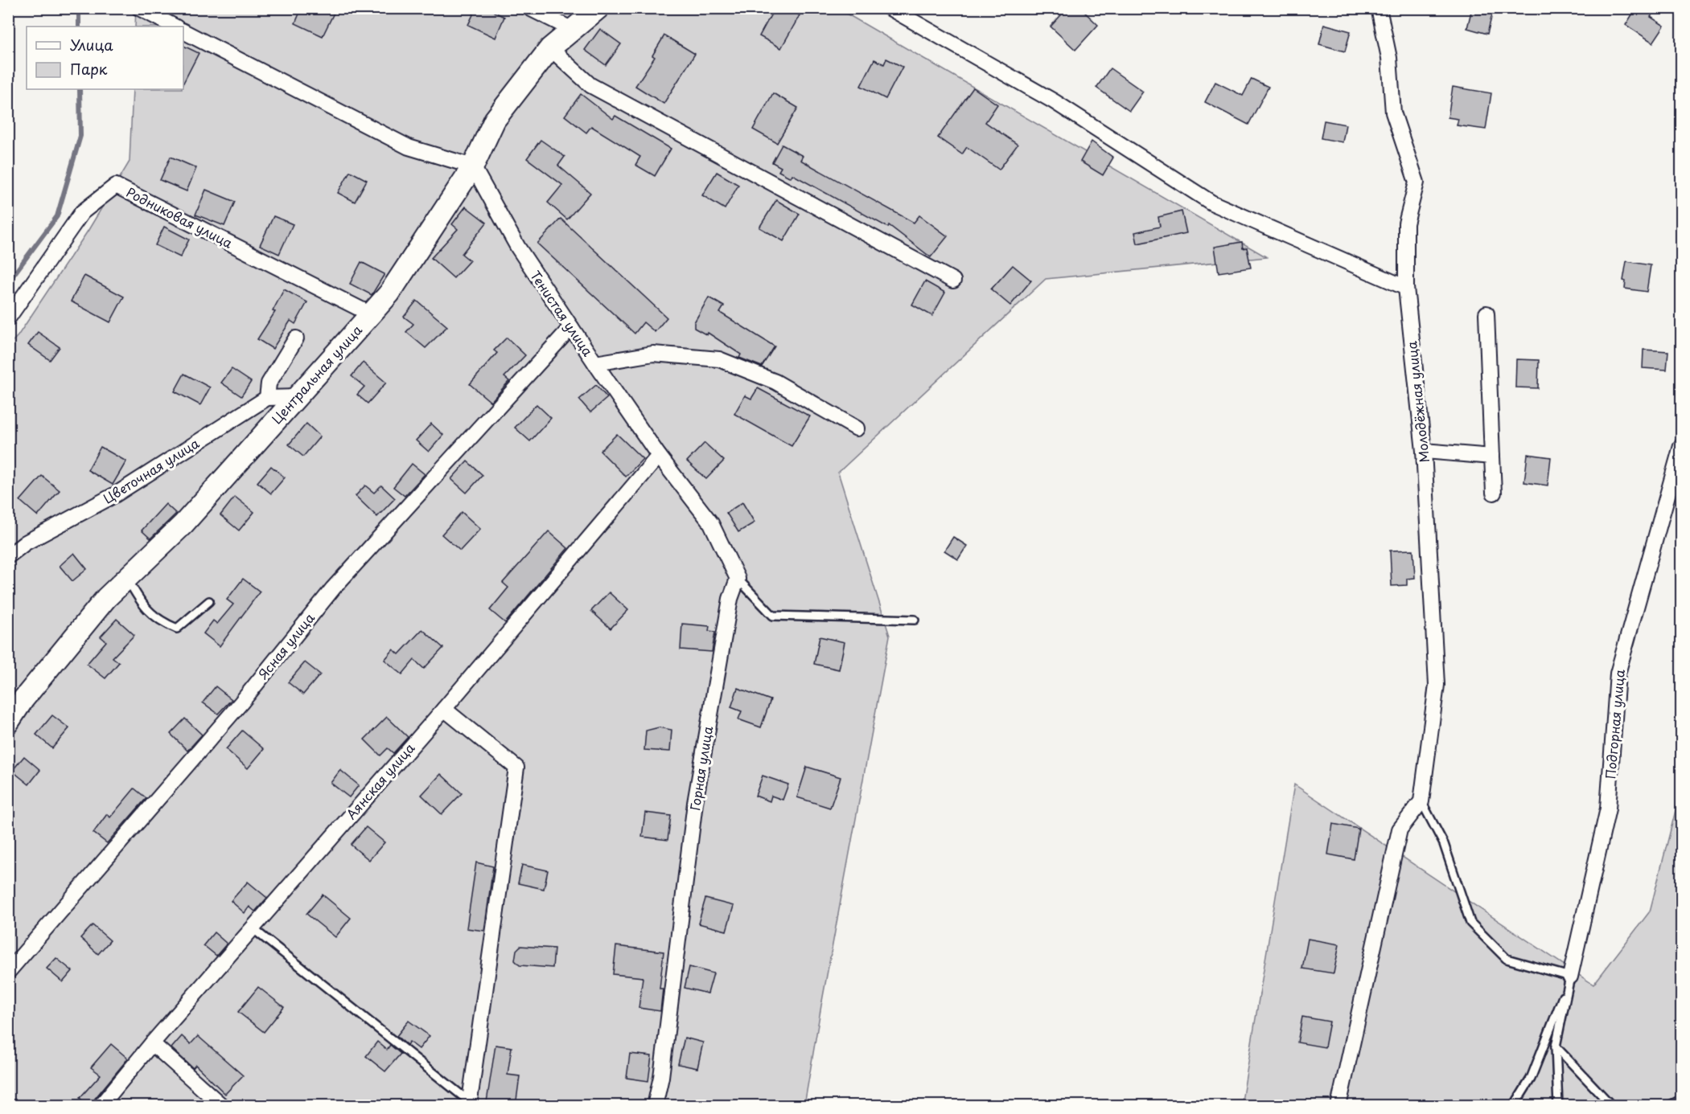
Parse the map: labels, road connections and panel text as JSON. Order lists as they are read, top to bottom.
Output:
{
  "streets": {
    "main road": ["Центральная улица"],
    "street": [
      "Родниковая улица",
      "Тенистая улица",
      "Молодёжная улица",
      "Цветочная улица",
      "Ясная улица",
      "Подгорная улица",
      "Горная улица",
      "Аянская улица"
    ]
  },
  "crossings": [
    ["Родниковая улица", "Центральная улица"],
    ["Тенистая улица", "Центральная улица"],
    ["Тенистая улица", "Ясная улица"],
    ["Тенистая улица", "Аянская улица"]
  ],
  "legend": ["Улица", "Парк"]
}
